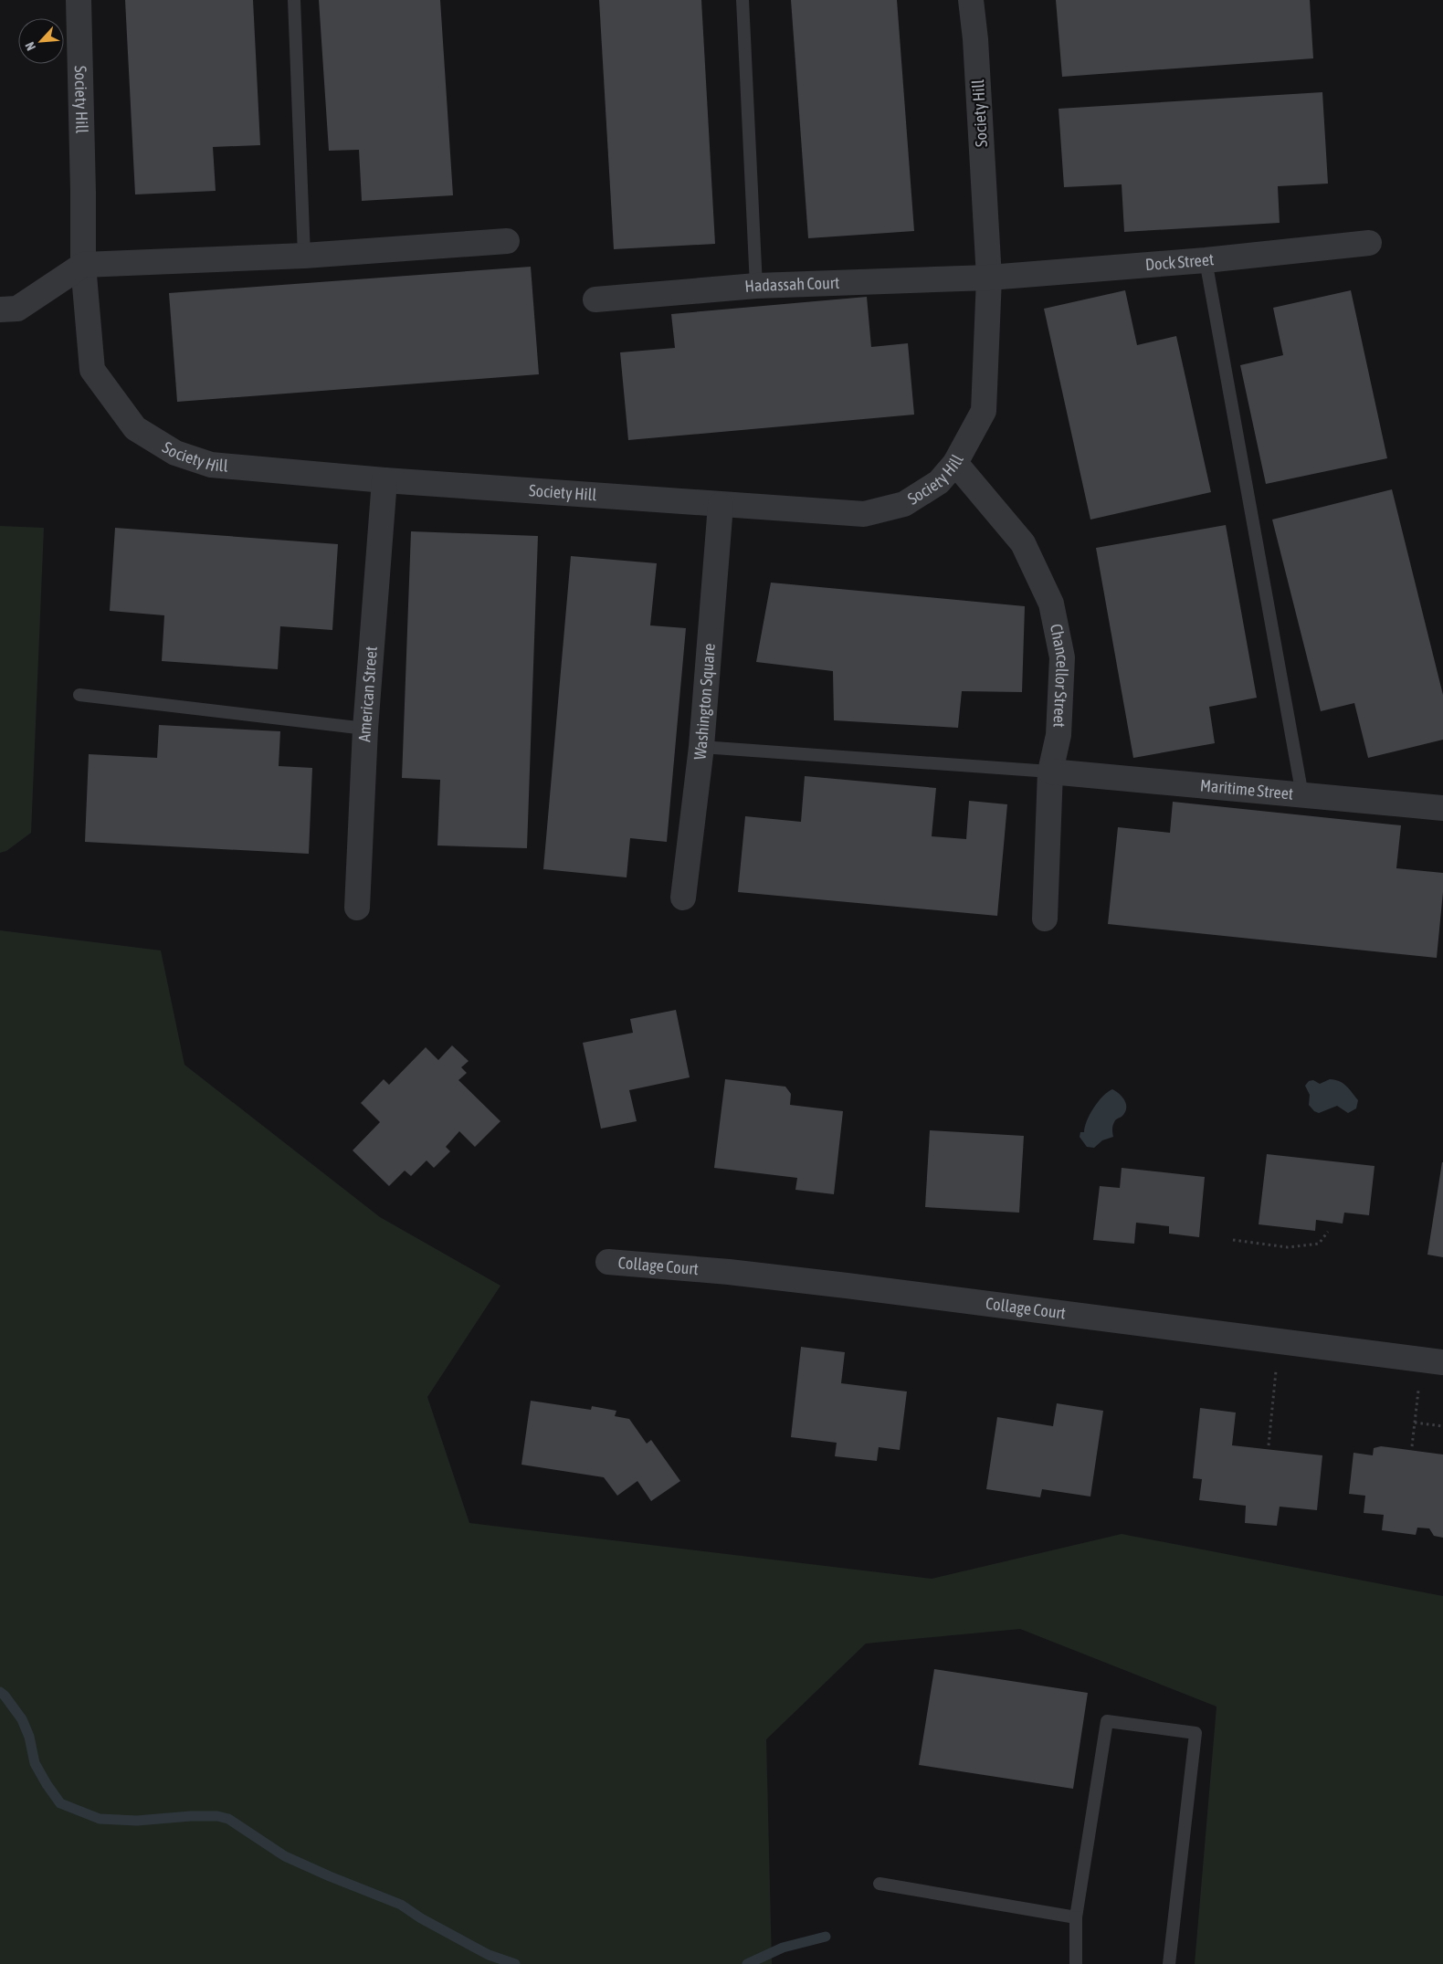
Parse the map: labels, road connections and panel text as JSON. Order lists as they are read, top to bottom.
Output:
{
  "streets": {
    "street": [
      "Society Hill",
      "Dock Street",
      "Hadassah Court",
      "Chancellor Street",
      "American Street",
      "Washington Square",
      "Maritime Street",
      "Collage Court"
    ]
  },
  "crossings": [
    ["Society Hill", "Dock Street"],
    ["Society Hill", "Hadassah Court"],
    ["Society Hill", "Chancellor Street"],
    ["Society Hill", "American Street"],
    ["Society Hill", "Washington Square"],
    ["Dock Street", "Hadassah Court"],
    ["Chancellor Street", "Maritime Street"]
  ],
  "north": "bottom left"
}
